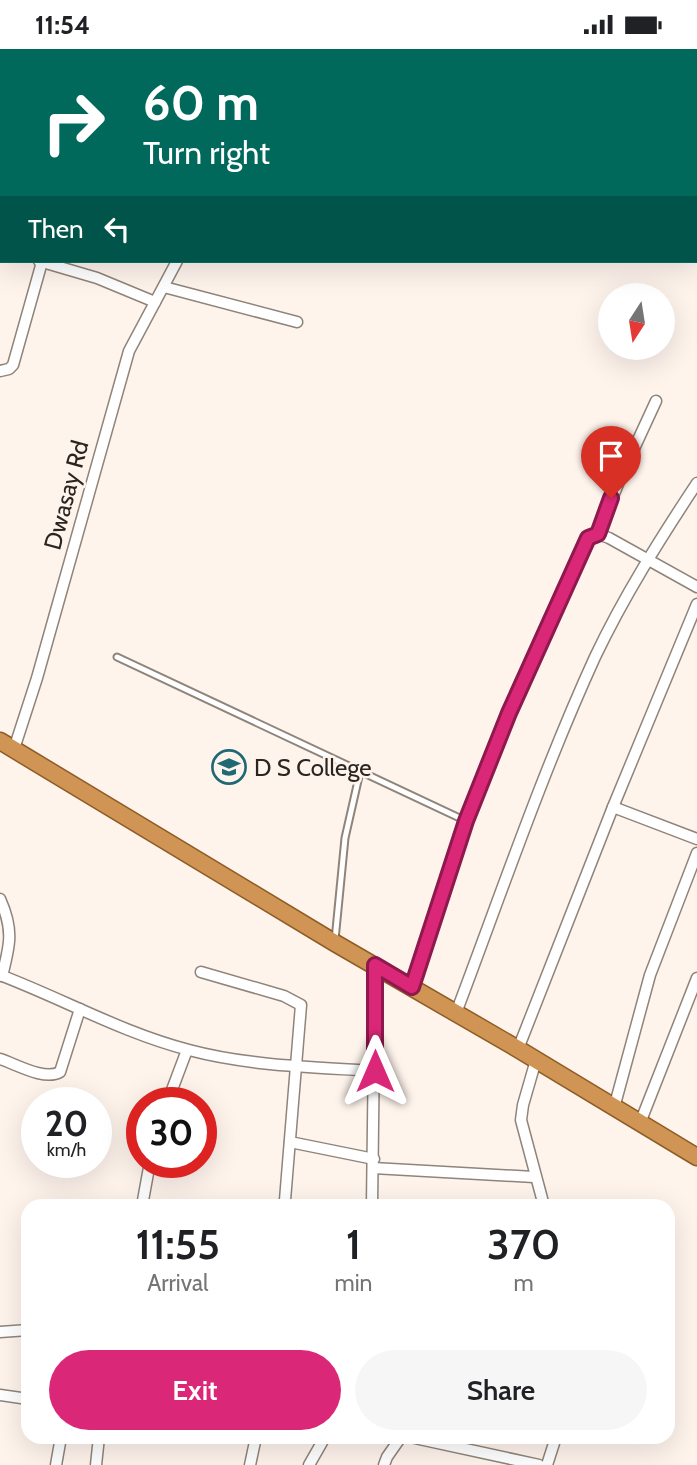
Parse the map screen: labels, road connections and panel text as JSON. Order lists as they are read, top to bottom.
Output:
{
  "streets": {
    "street": ["Dwasay Rd"]
  },
  "places": {
    "school or university": ["D S College"]
  },
  "north": "bottom",
  "page": {
    "status": "11:54",
    "turn": ["60 m", "Turn right"],
    "then": "Then",
    "speed": "20 km/h",
    "limit": "30",
    "eta": [
      "11:55",
      "Arrival",
      "1",
      "min",
      "370",
      "m"
    ],
    "buttons": ["Exit", "Share"]
  }
}
